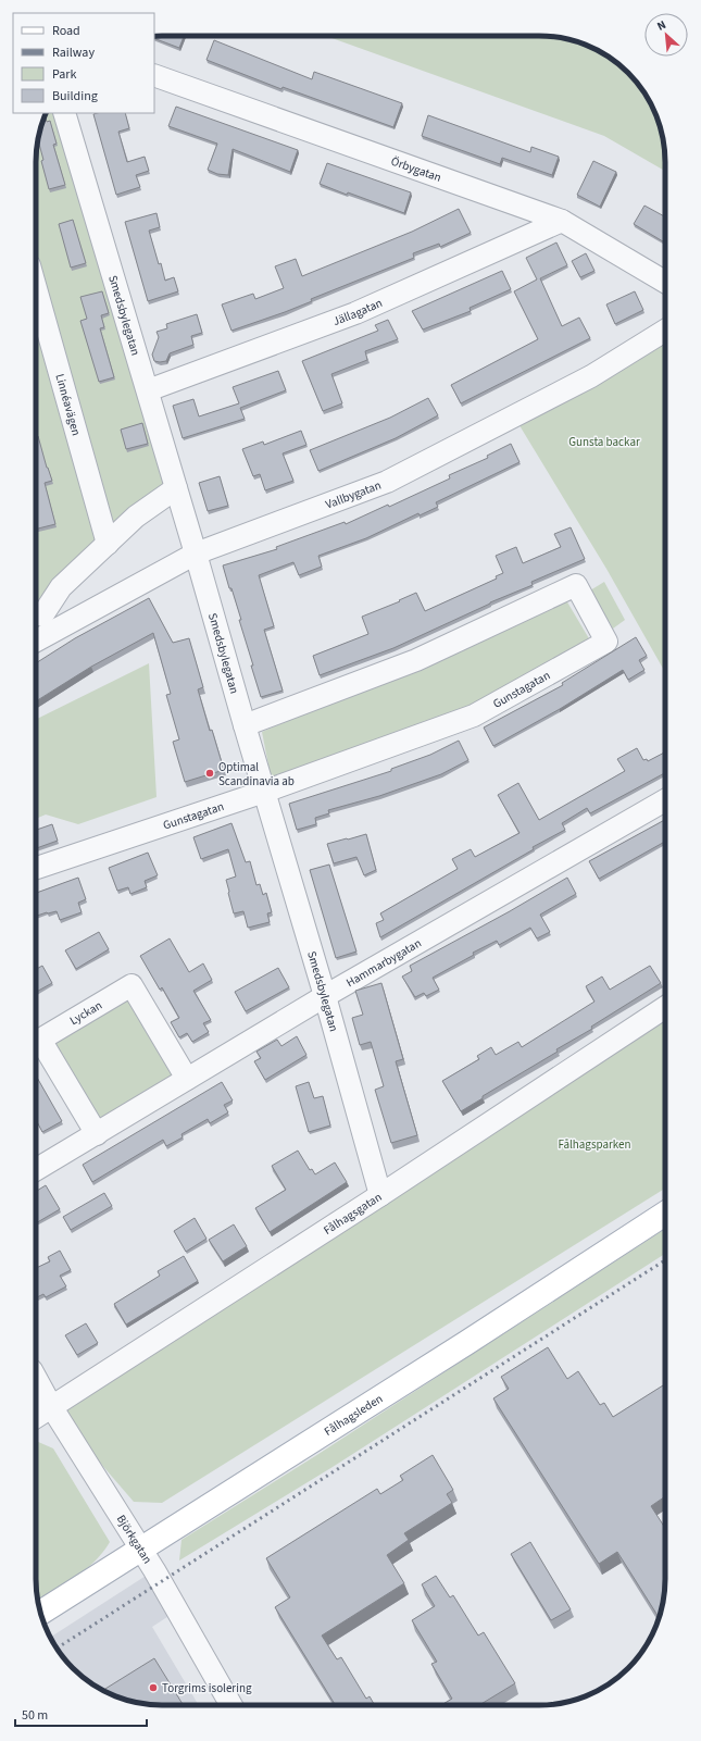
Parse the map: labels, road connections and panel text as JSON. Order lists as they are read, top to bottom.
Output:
{
  "streets": {
    "main road": ["Fålhagsleden"],
    "street": [
      "Örbygatan",
      "Jällagatan",
      "Smedsbylegatan",
      "Linnéavägen",
      "Vallbygatan",
      "Gunstagatan",
      "Hammarbygatan",
      "Lyckan",
      "Fålhagsgatan",
      "Björkgatan"
    ]
  },
  "crossings": [
    ["Örbygatan", "Jällagatan"],
    ["Jällagatan", "Smedsbylegatan"],
    ["Smedsbylegatan", "Vallbygatan"],
    ["Smedsbylegatan", "Gunstagatan"],
    ["Smedsbylegatan", "Hammarbygatan"],
    ["Smedsbylegatan", "Fålhagsgatan"],
    ["Hammarbygatan", "Lyckan"],
    ["Fålhagsgatan", "Björkgatan"],
    ["Fålhagsleden", "Björkgatan"]
  ],
  "parks": ["Gunsta backar", "Fålhagsparken"],
  "places": ["Optimal Scandinavia ab", "Torgrims isolering"],
  "legend": [
    "Road",
    "Railway",
    "Park",
    "Building"
  ],
  "scale_bar": "50 m",
  "north": "top left"
}
